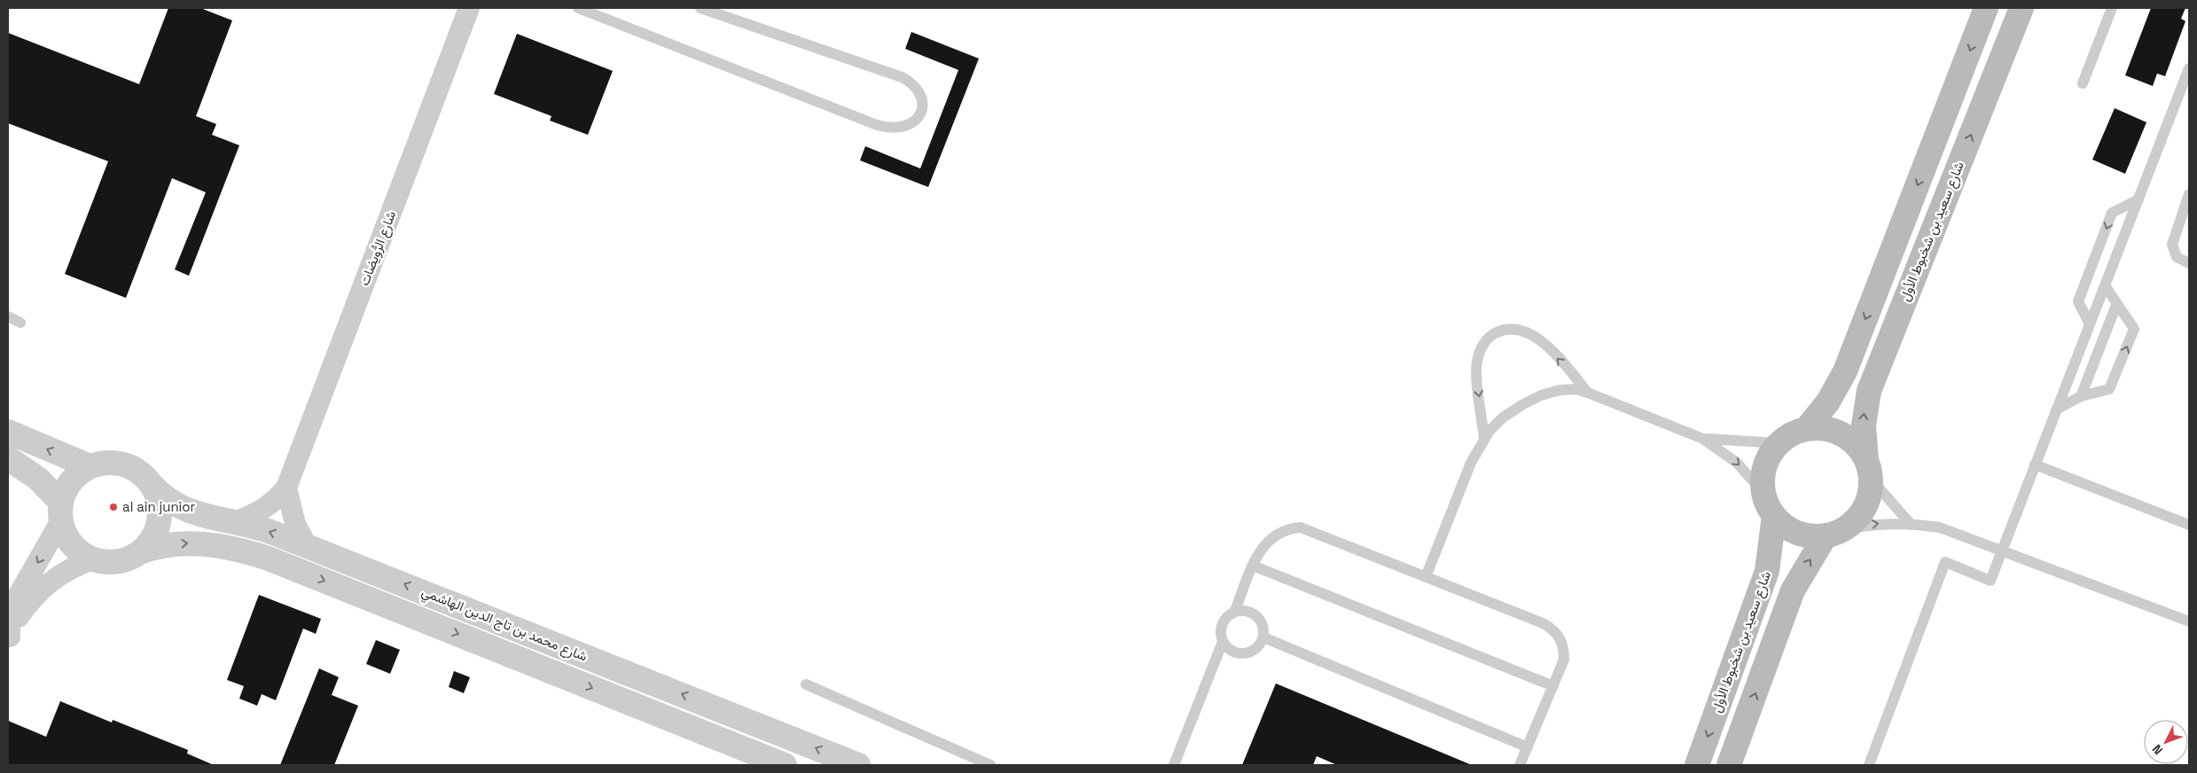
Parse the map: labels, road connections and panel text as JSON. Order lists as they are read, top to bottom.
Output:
{
  "streets": {
    "main road": ["شارع سعيد بن شخبوط الأول"],
    "street": ["شارع الرُّويضات", "شارع محمد بن تاج الدين الهاشمي"]
  },
  "crossings": [
    ["شارع الرُّويضات", "شارع محمد بن تاج الدين الهاشمي"]
  ],
  "places": ["al ain junior"],
  "north": "bottom left"
}
